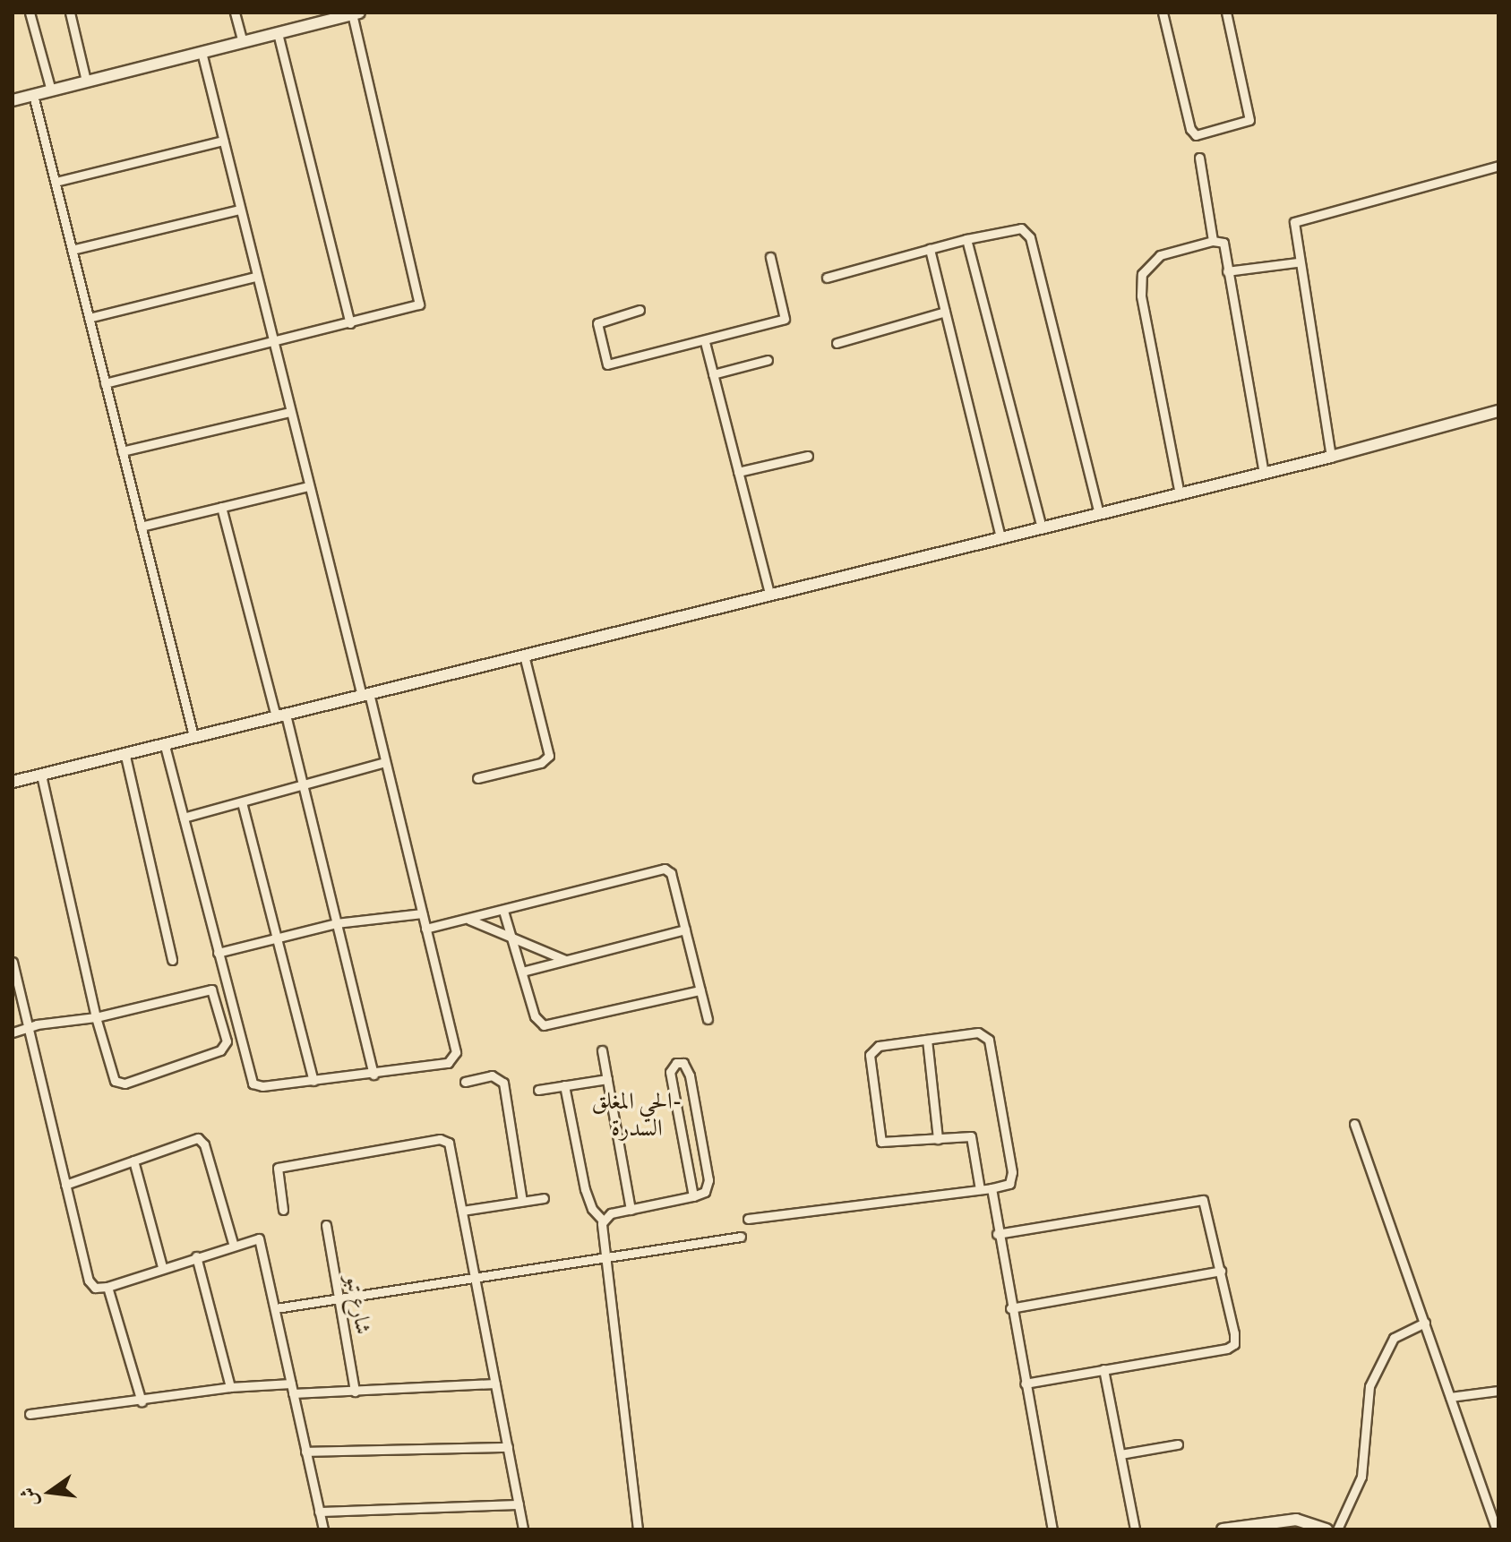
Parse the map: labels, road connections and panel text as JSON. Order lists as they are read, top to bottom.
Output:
{
  "streets": {
    "street": ["شارع تبو"]
  },
  "districts": ["الحي المغلق- السدرة"],
  "north": "left"
}
